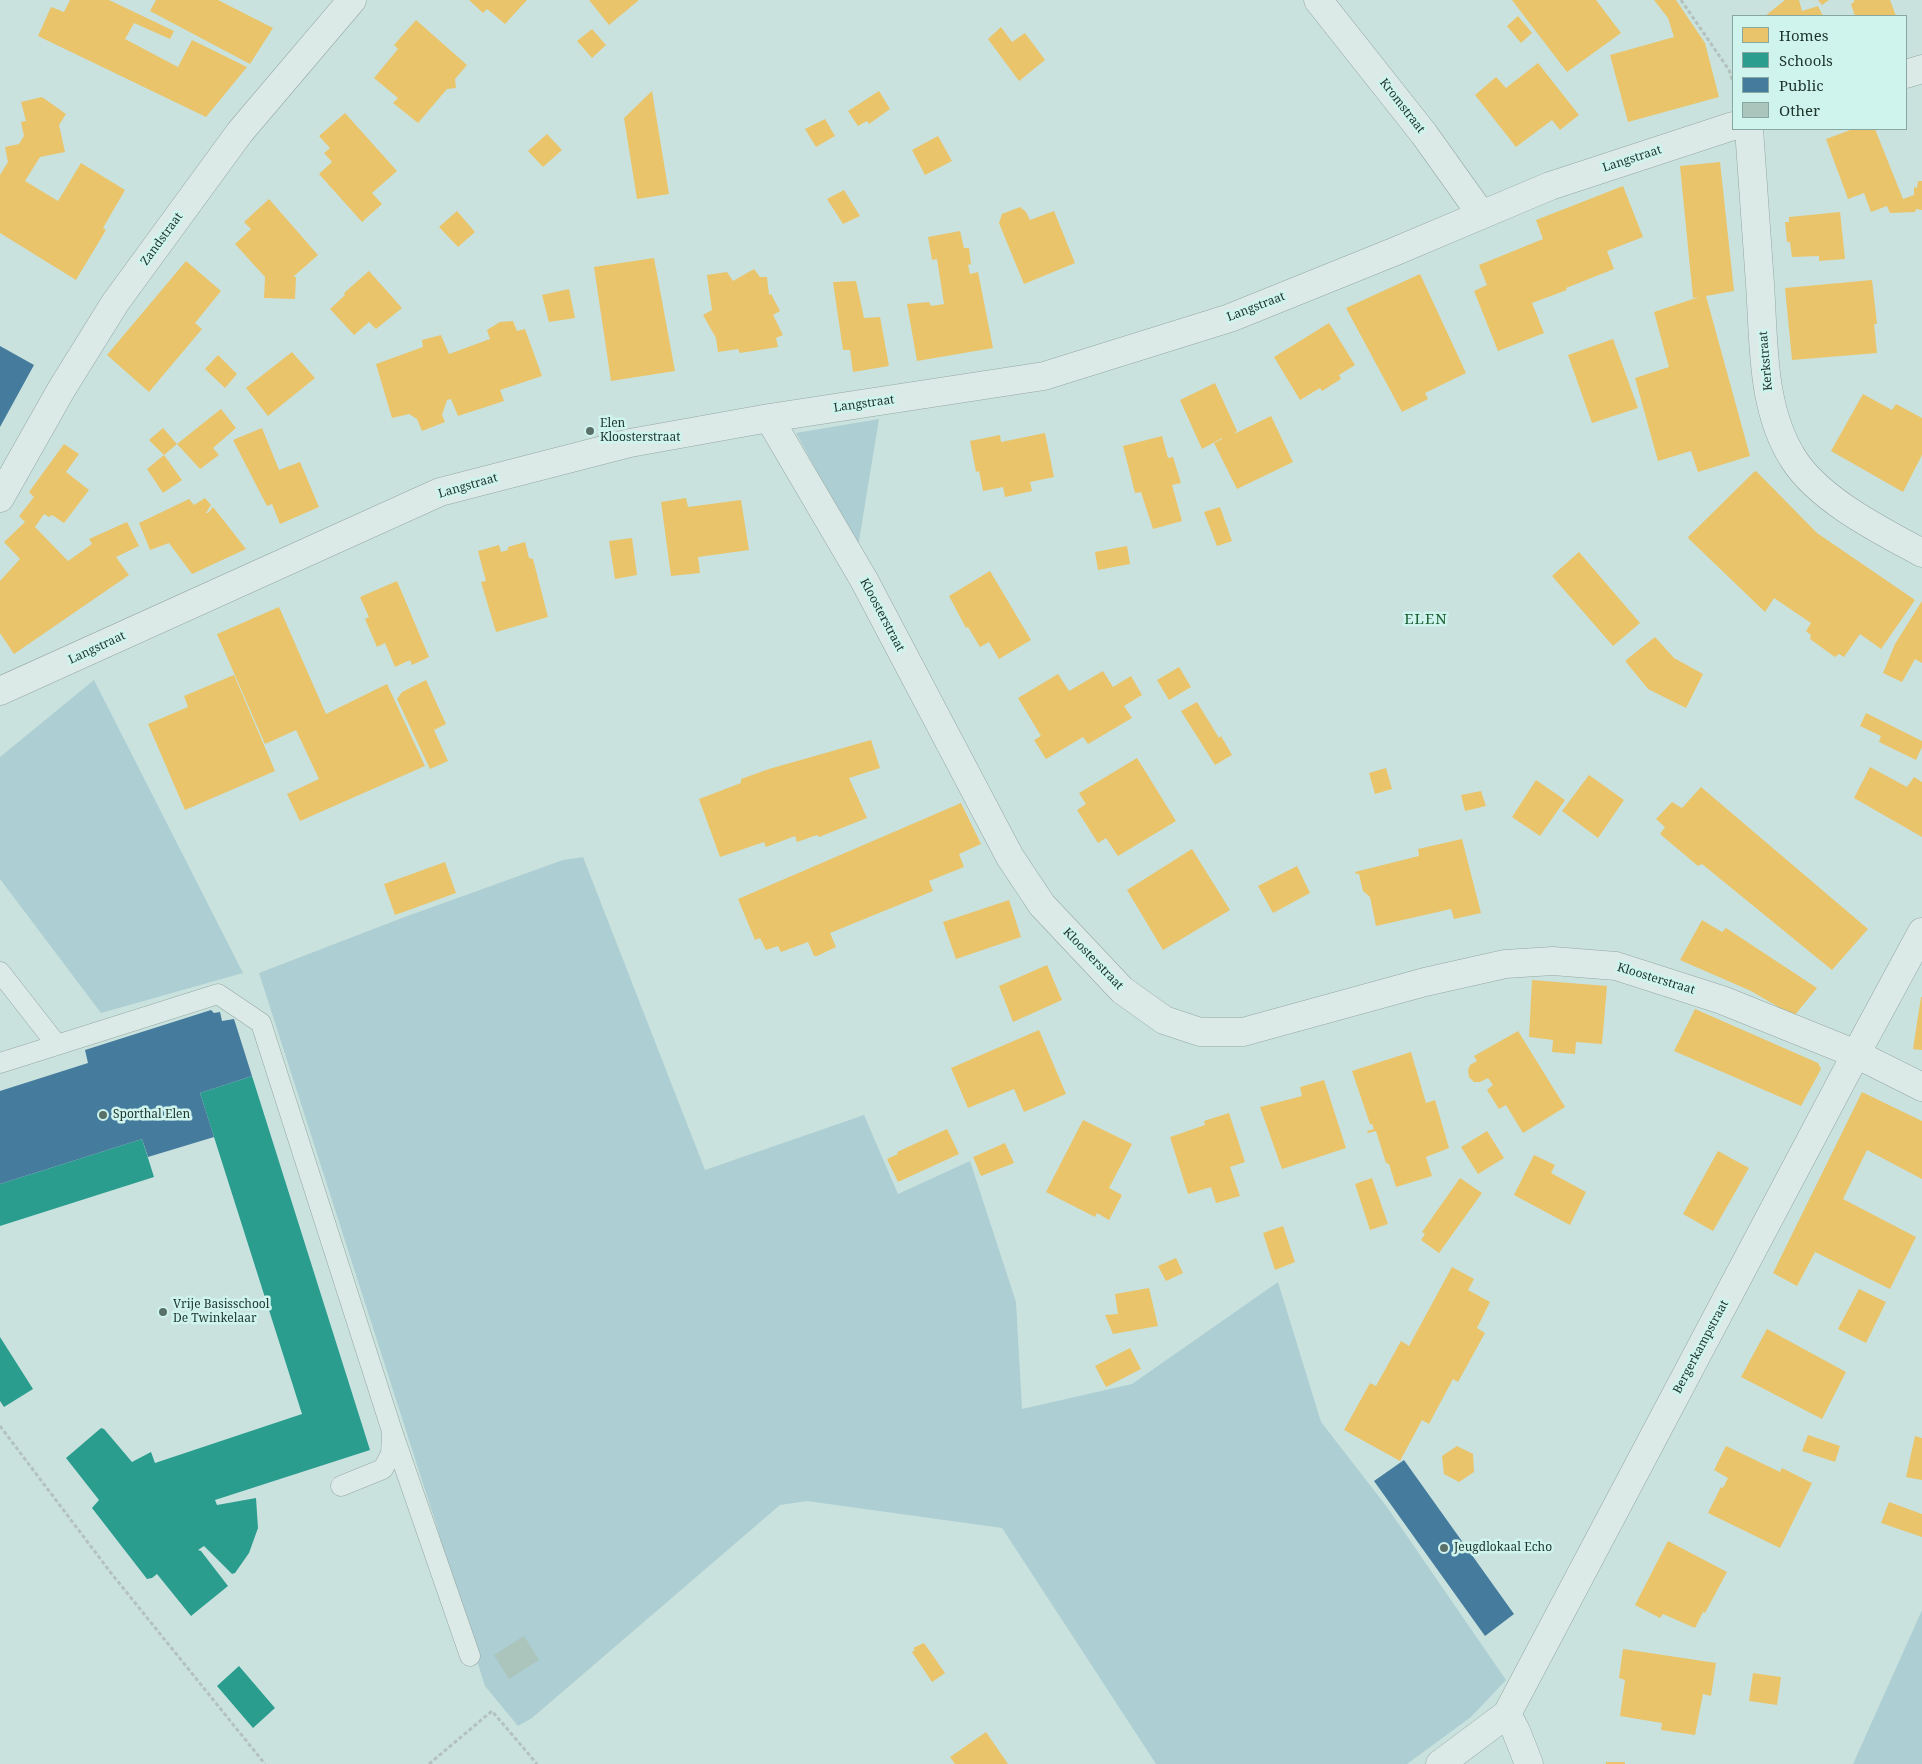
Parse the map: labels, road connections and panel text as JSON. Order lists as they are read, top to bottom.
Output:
{
  "streets": {
    "street": [
      "Kromstraat",
      "Langstraat",
      "Zandstraat",
      "Kerkstraat",
      "Kloosterstraat",
      "Bergerkampstraat"
    ]
  },
  "crossings": [
    ["Kromstraat", "Langstraat"],
    ["Langstraat", "Kloosterstraat"],
    ["Kloosterstraat", "Bergerkampstraat"]
  ],
  "districts": ["ELEN"],
  "places": [
    "Elen Kloosterstraat",
    "Sporthal Elen",
    "Vrije Basisschool De Twinkelaar",
    "Jeugdlokaal Echo"
  ],
  "legend": [
    "Homes",
    "Schools",
    "Public",
    "Other"
  ]
}
